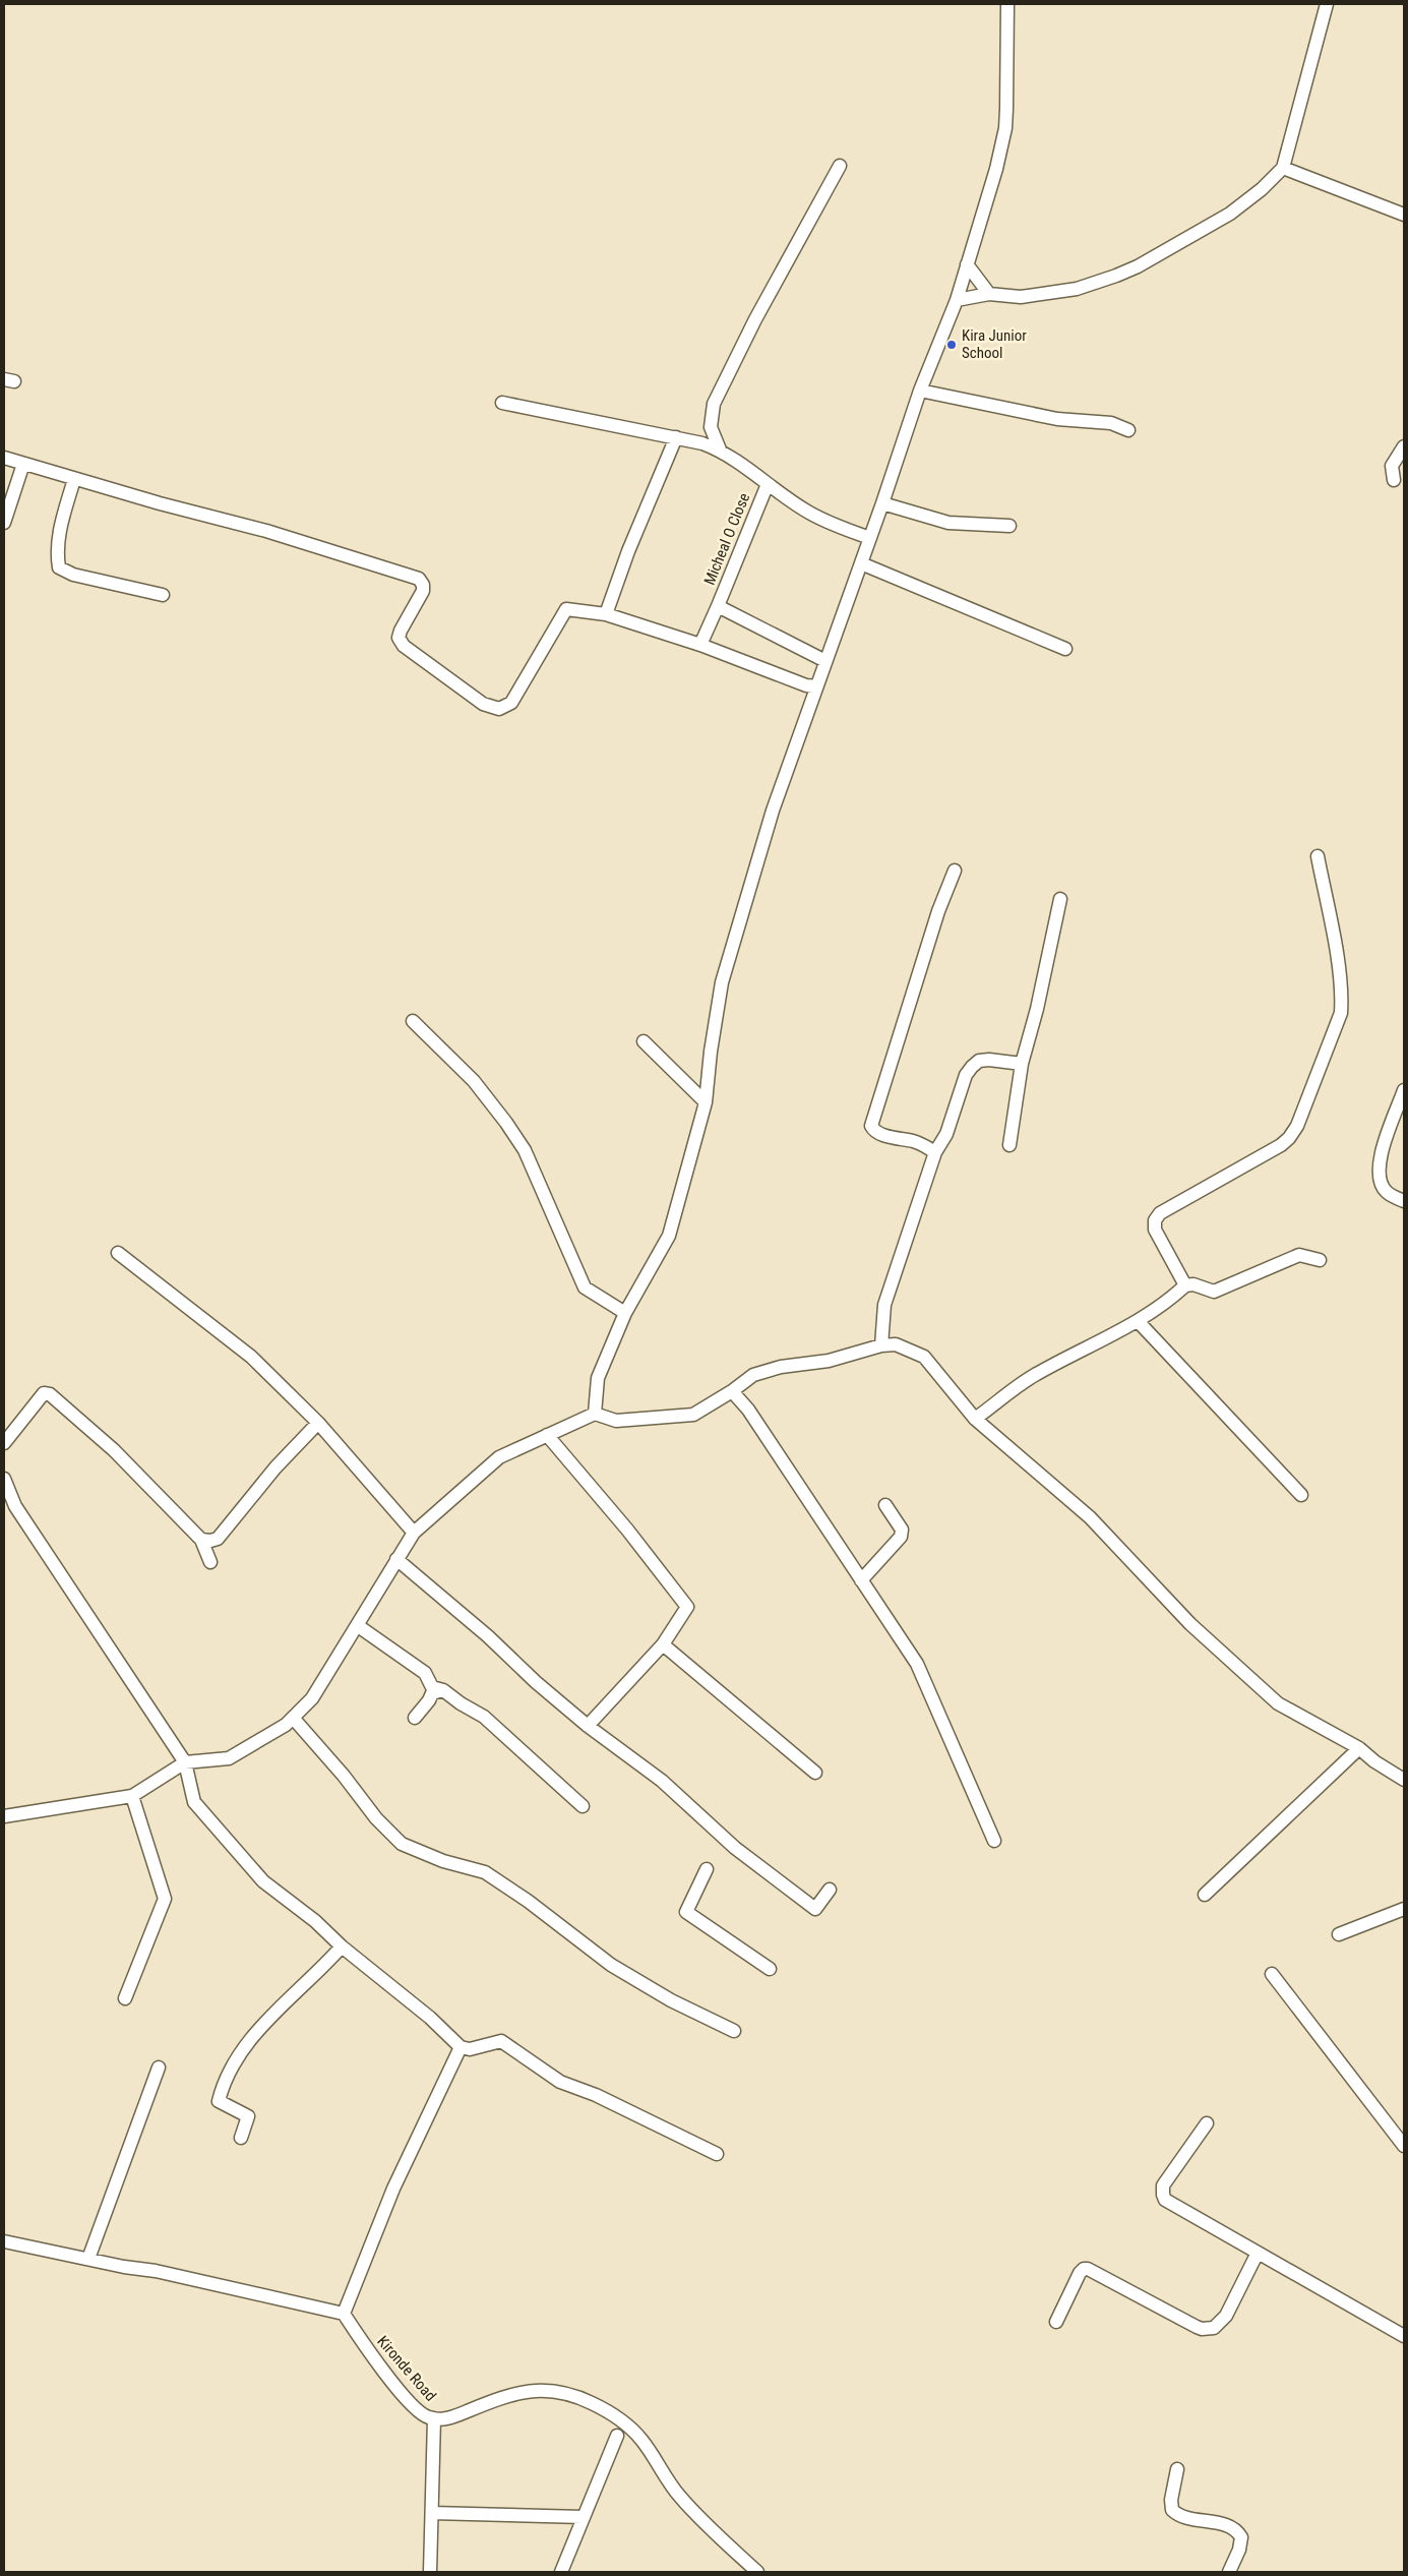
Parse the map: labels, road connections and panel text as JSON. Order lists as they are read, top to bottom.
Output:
{
  "streets": {
    "street": ["Micheal O Close", "Kironde Road"]
  },
  "places": ["Kira Junior School"]
}
